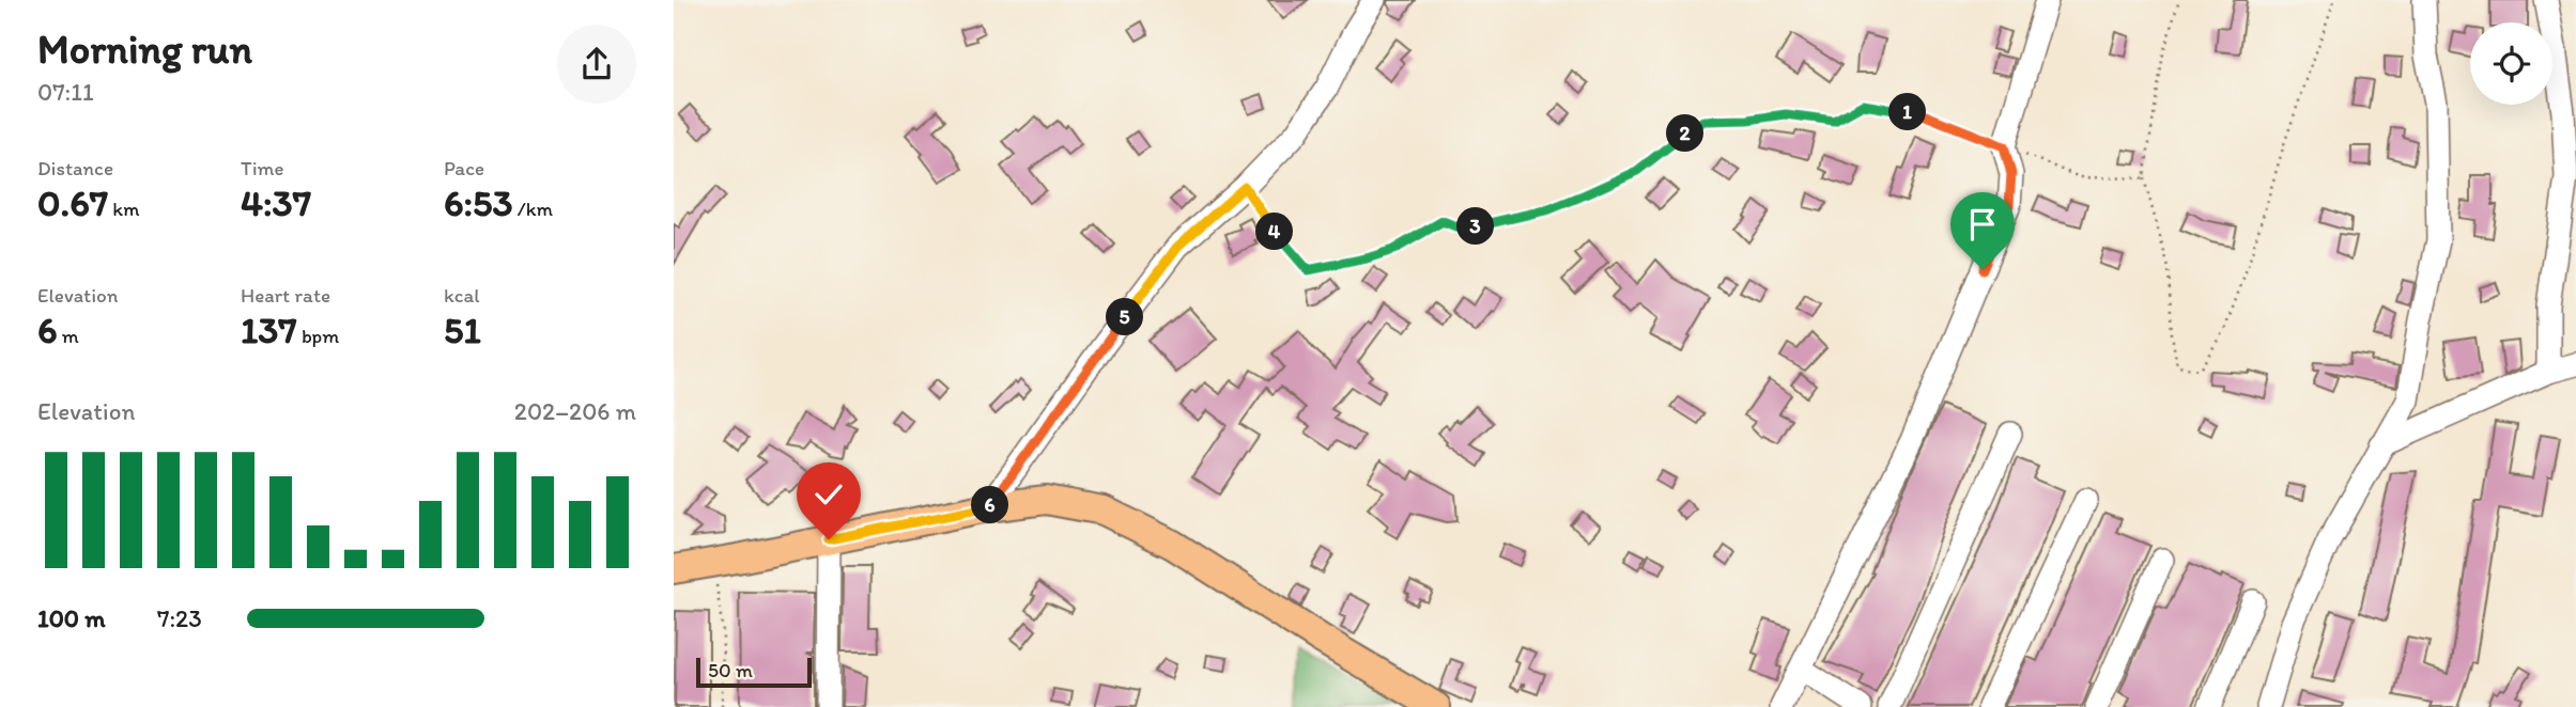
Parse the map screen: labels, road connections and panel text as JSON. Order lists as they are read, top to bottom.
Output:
{
  "scale_bar": "50 m",
  "page": {
    "heading": ["Morning run", "07:11"],
    "pins": [
      "1",
      "2",
      "3",
      "4",
      "5",
      "6"
    ],
    "stats": [
      ["Distance", "0.67 km"],
      ["Time", "4:37"],
      ["Pace", "6:53 /km"],
      ["Elevation", "6 m"],
      ["Heart rate", "137 bpm"],
      ["kcal", "51"]
    ],
    "chart": ["Elevation", "202–206 m"],
    "list": [
      {
        "name": "100 m",
        "note": "7:23"
      }
    ],
    "scale": "50 m"
  }
}
